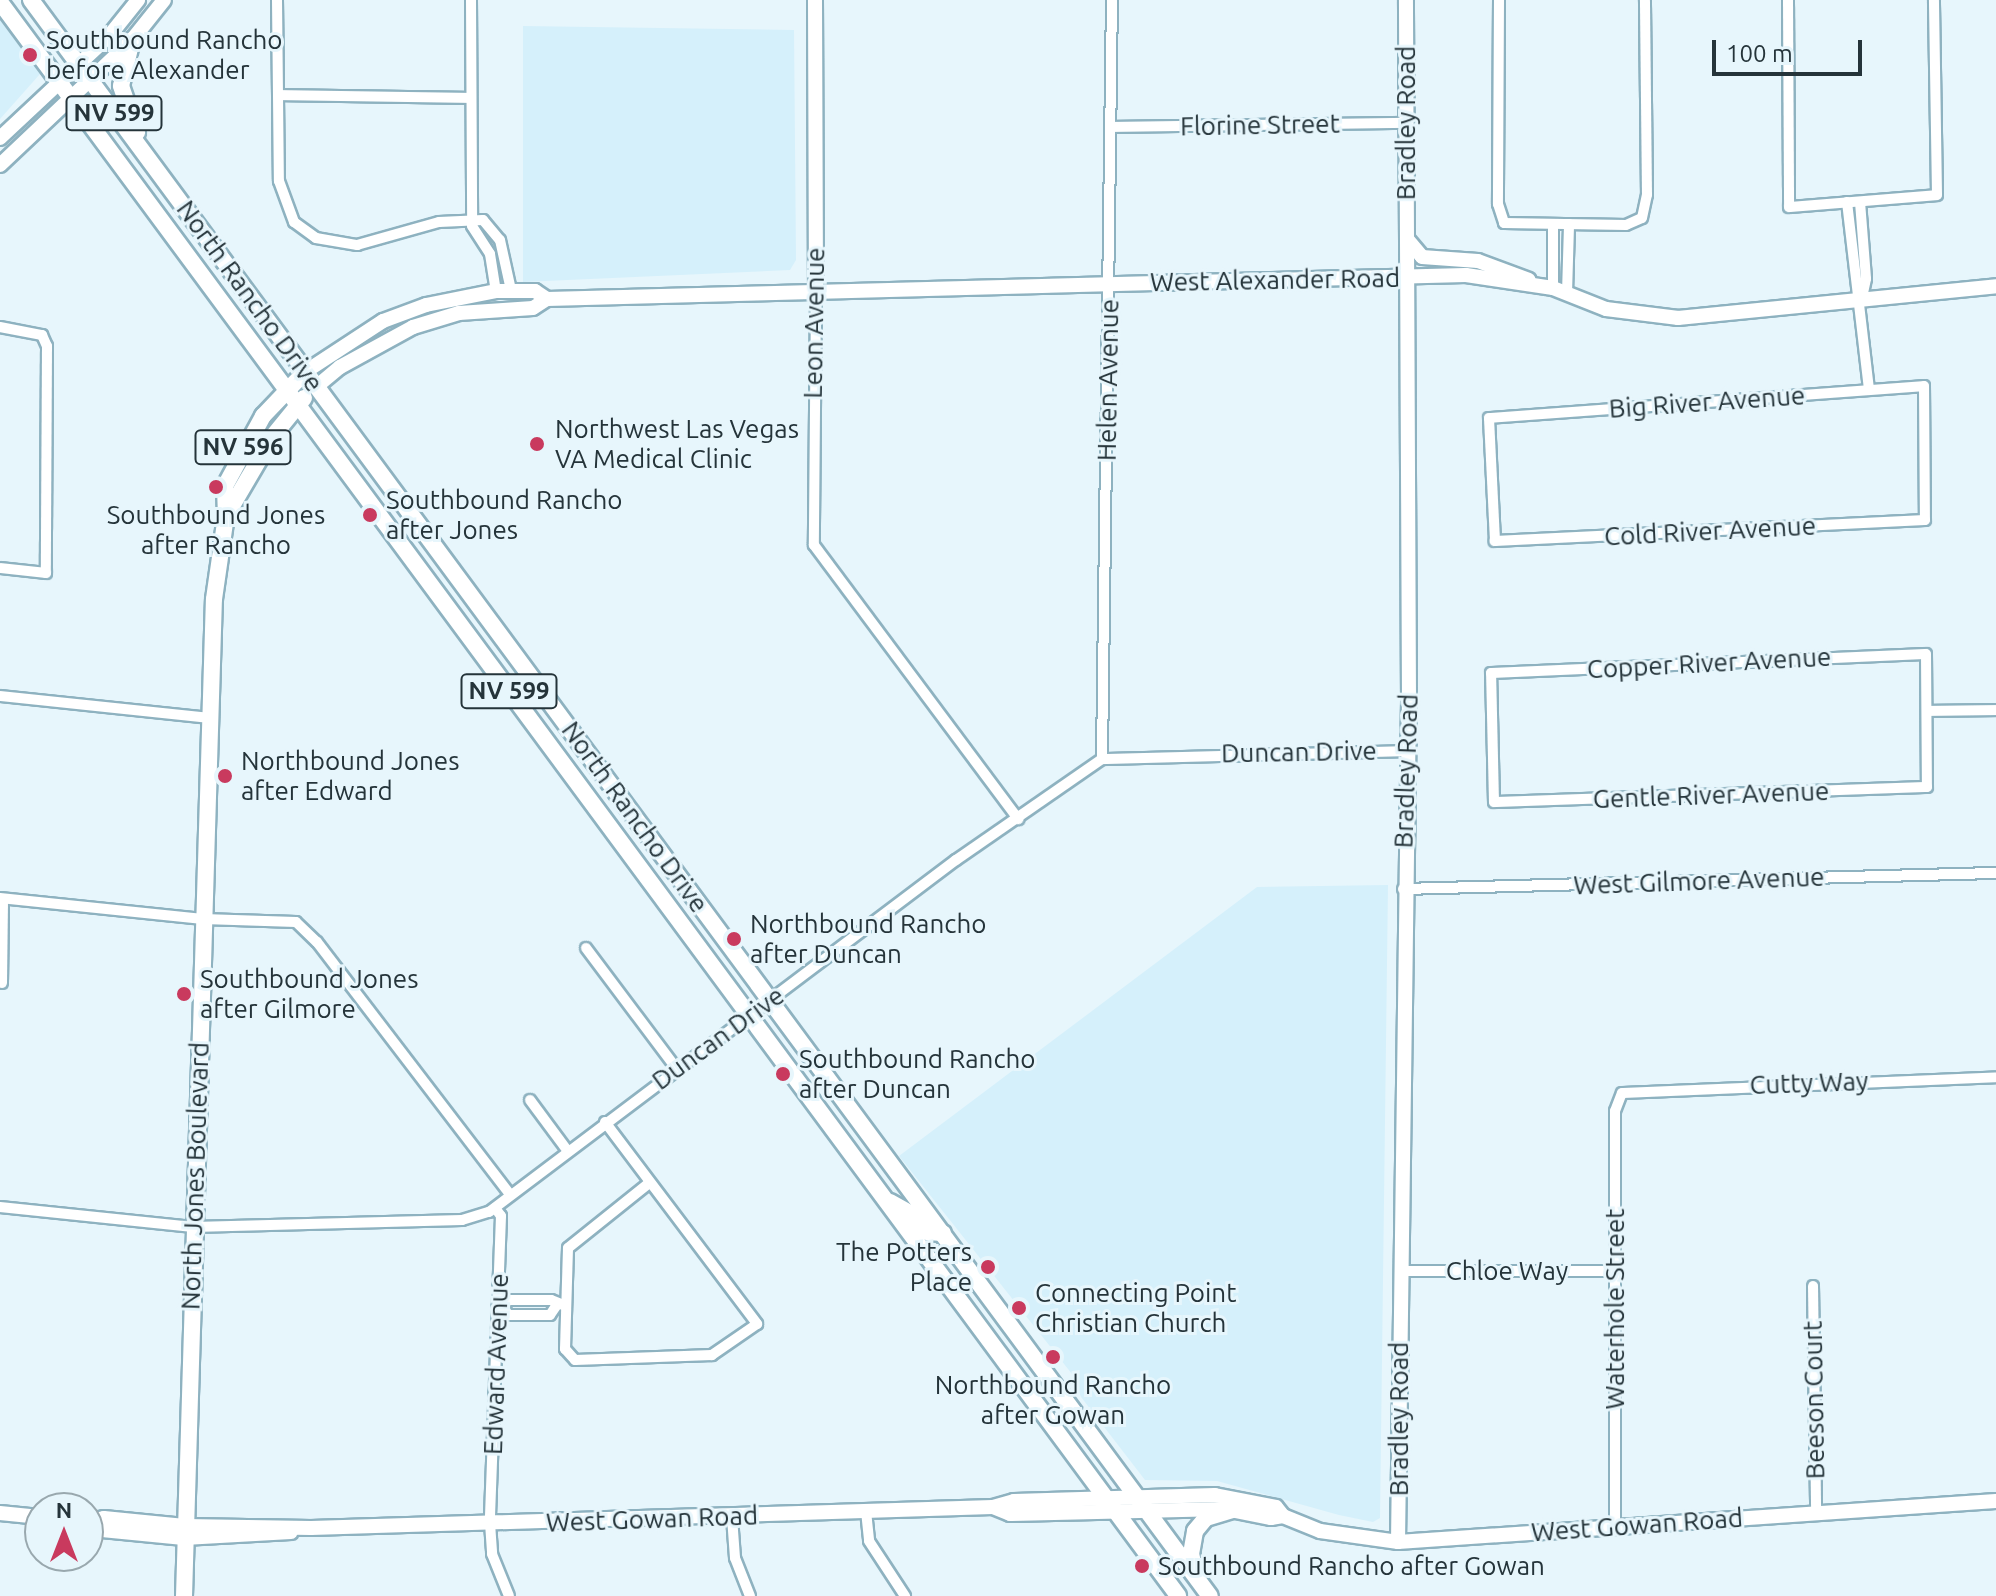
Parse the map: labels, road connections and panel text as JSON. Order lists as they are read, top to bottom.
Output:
{
  "streets": {
    "main road": [
      "NV 599",
      "North Rancho Drive",
      "NV 596",
      "North Jones Boulevard"
    ],
    "street": [
      "Bradley Road",
      "Florine Street",
      "West Alexander Road",
      "Leon Avenue",
      "Helen Avenue",
      "Big River Avenue",
      "Cold River Avenue",
      "Copper River Avenue",
      "Duncan Drive",
      "Gentle River Avenue",
      "West Gilmore Avenue",
      "Cutty Way",
      "Chloe Way",
      "Waterhole Street",
      "Edward Avenue",
      "Beeson Court",
      "West Gowan Road"
    ]
  },
  "crossings": [
    ["Bradley Road", "Florine Street"],
    ["Bradley Road", "West Alexander Road"],
    ["Bradley Road", "Duncan Drive"],
    ["Bradley Road", "West Gilmore Avenue"],
    ["Bradley Road", "Chloe Way"],
    ["Bradley Road", "West Gowan Road"],
    ["Florine Street", "Helen Avenue"],
    ["West Alexander Road", "North Rancho Drive"],
    ["West Alexander Road", "Leon Avenue"],
    ["West Alexander Road", "Helen Avenue"],
    ["West Alexander Road", "North Jones Boulevard"],
    ["North Rancho Drive", "Duncan Drive"],
    ["North Rancho Drive", "North Jones Boulevard"],
    ["North Rancho Drive", "West Gowan Road"],
    ["Leon Avenue", "Duncan Drive"],
    ["Helen Avenue", "Duncan Drive"],
    ["Big River Avenue", "Cold River Avenue"],
    ["Copper River Avenue", "Gentle River Avenue"],
    ["Duncan Drive", "North Jones Boulevard"],
    ["Duncan Drive", "Edward Avenue"],
    ["Cutty Way", "Waterhole Street"],
    ["North Jones Boulevard", "West Gowan Road"],
    ["Chloe Way", "Waterhole Street"],
    ["Waterhole Street", "West Gowan Road"],
    ["Edward Avenue", "West Gowan Road"],
    ["Beeson Court", "West Gowan Road"]
  ],
  "places": [
    "Southbound Rancho before Alexander",
    "Northwest Las Vegas VA Medical Clinic",
    "Southbound Jones after Rancho",
    "Southbound Rancho after Jones",
    "Northbound Jones after Edward",
    "Northbound Rancho after Duncan",
    "Southbound Jones after Gilmore",
    "Southbound Rancho after Duncan",
    "The Potters Place",
    "Connecting Point Christian Church",
    "Northbound Rancho after Gowan",
    "Southbound Rancho after Gowan"
  ],
  "scale_bar": "100 m",
  "north": "top"
}
